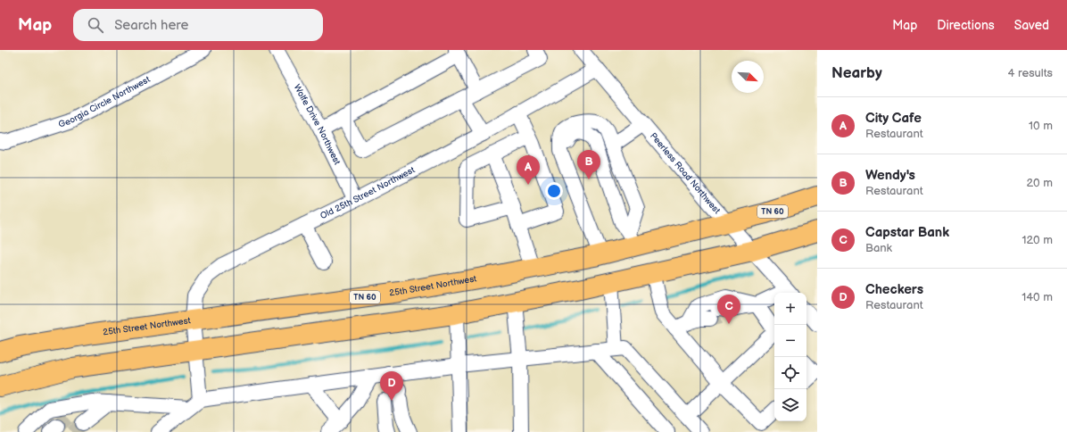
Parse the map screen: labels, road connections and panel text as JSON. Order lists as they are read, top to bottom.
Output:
{
  "streets": {
    "highway": ["TN 60", "25th Street Northwest"],
    "street": [
      "Georgia Circle Northwest",
      "Wolfe Drive Northwest",
      "Peerless Road Northwest",
      "Old 25th Street Northwest"
    ]
  },
  "crossings": [
    ["Wolfe Drive Northwest", "Old 25th Street Northwest"],
    ["Peerless Road Northwest", "Old 25th Street Northwest"],
    ["Peerless Road Northwest", "25th Street Northwest"],
    ["Old 25th Street Northwest", "25th Street Northwest"]
  ],
  "north": "bottom right",
  "page": {
    "header": "Map",
    "search": "Search here",
    "nav": ["Map", "Directions", "Saved"],
    "heading": ["Nearby", "4 results"],
    "list": [
      {
        "mark": "A",
        "name": "City Cafe",
        "note": "Restaurant",
        "value": "10 m"
      },
      {
        "mark": "B",
        "name": "Wendy's",
        "note": "Restaurant",
        "value": "20 m"
      },
      {
        "mark": "C",
        "name": "Capstar Bank",
        "note": "Bank",
        "value": "120 m"
      },
      {
        "mark": "D",
        "name": "Checkers",
        "note": "Restaurant",
        "value": "140 m"
      }
    ],
    "pins": [
      "B",
      "A",
      "C",
      "D"
    ],
    "map_buttons": ["+", "−"]
  }
}
